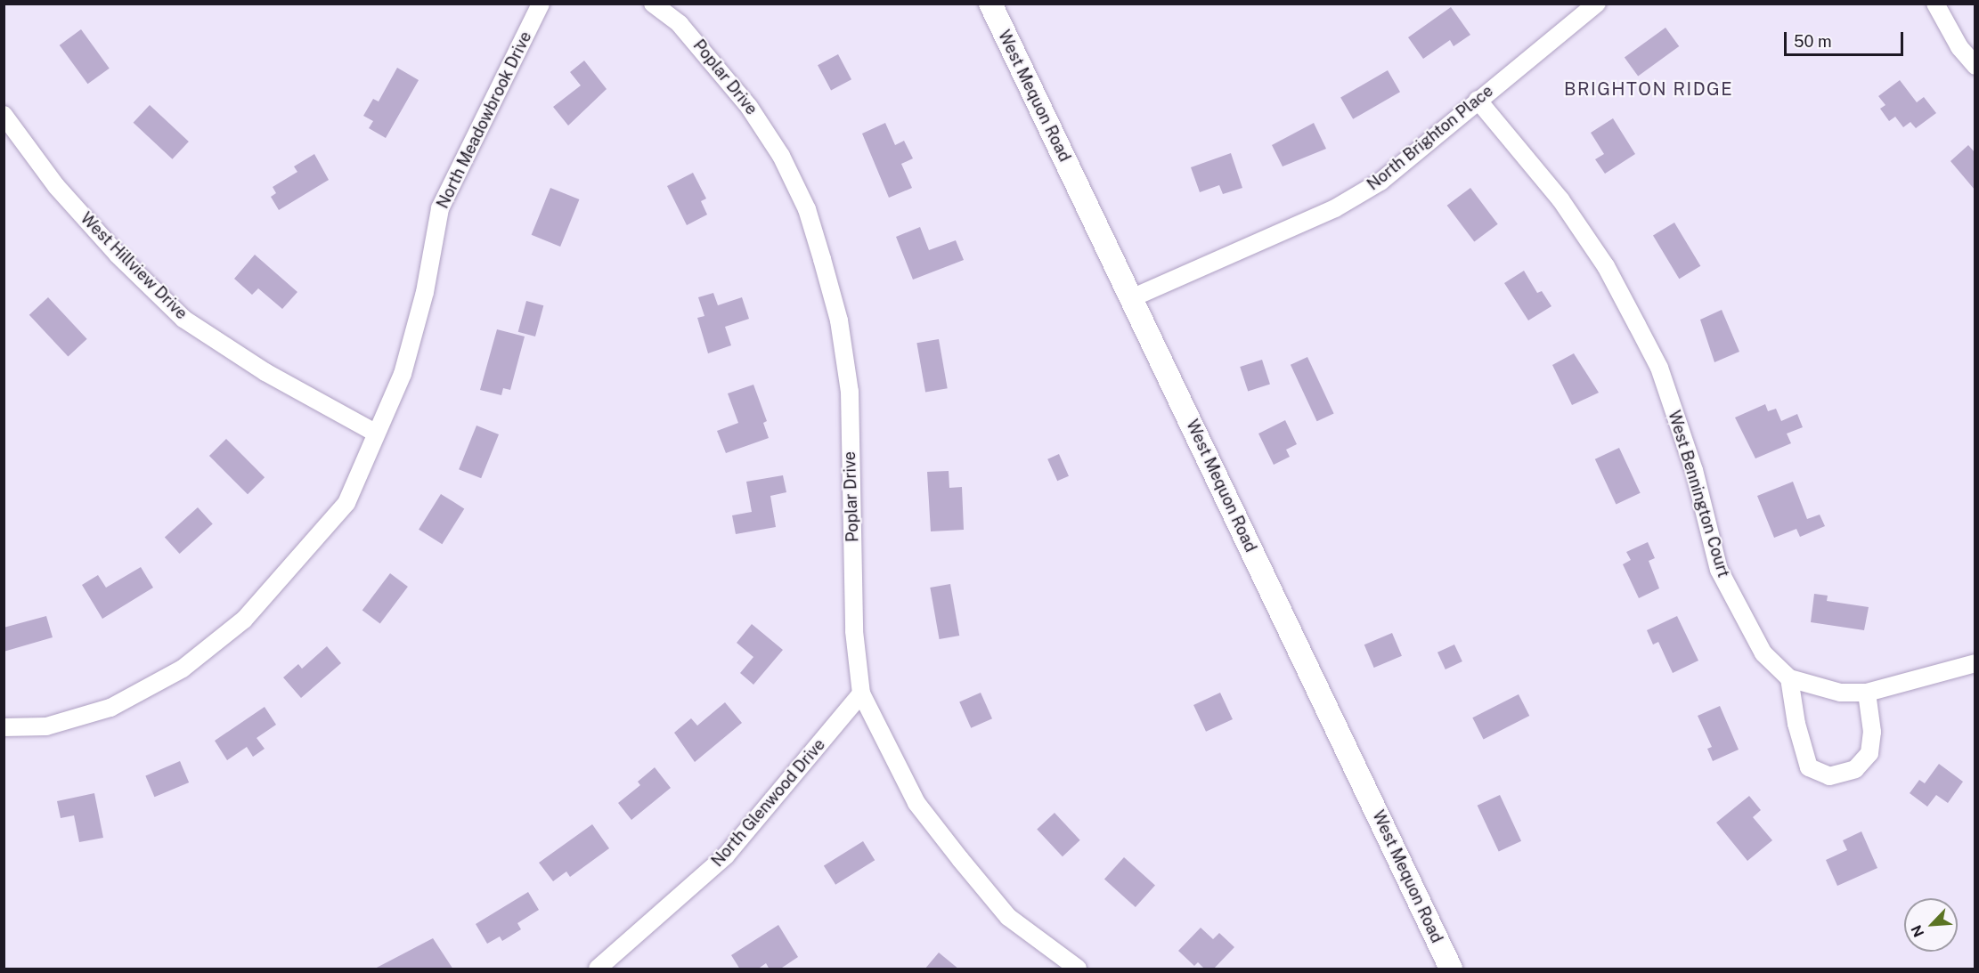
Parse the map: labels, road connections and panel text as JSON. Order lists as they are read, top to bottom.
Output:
{
  "streets": {
    "main road": ["West Mequon Road"],
    "street": [
      "Poplar Drive",
      "North Meadowbrook Drive",
      "North Brighton Place",
      "West Hillview Drive",
      "West Bennington Court",
      "North Glenwood Drive"
    ]
  },
  "crossings": [
    ["Poplar Drive", "North Glenwood Drive"],
    ["West Mequon Road", "North Brighton Place"],
    ["North Meadowbrook Drive", "West Hillview Drive"],
    ["North Brighton Place", "West Bennington Court"]
  ],
  "districts": ["BRIGHTON RIDGE"],
  "scale_bar": "50 m",
  "north": "bottom left"
}
